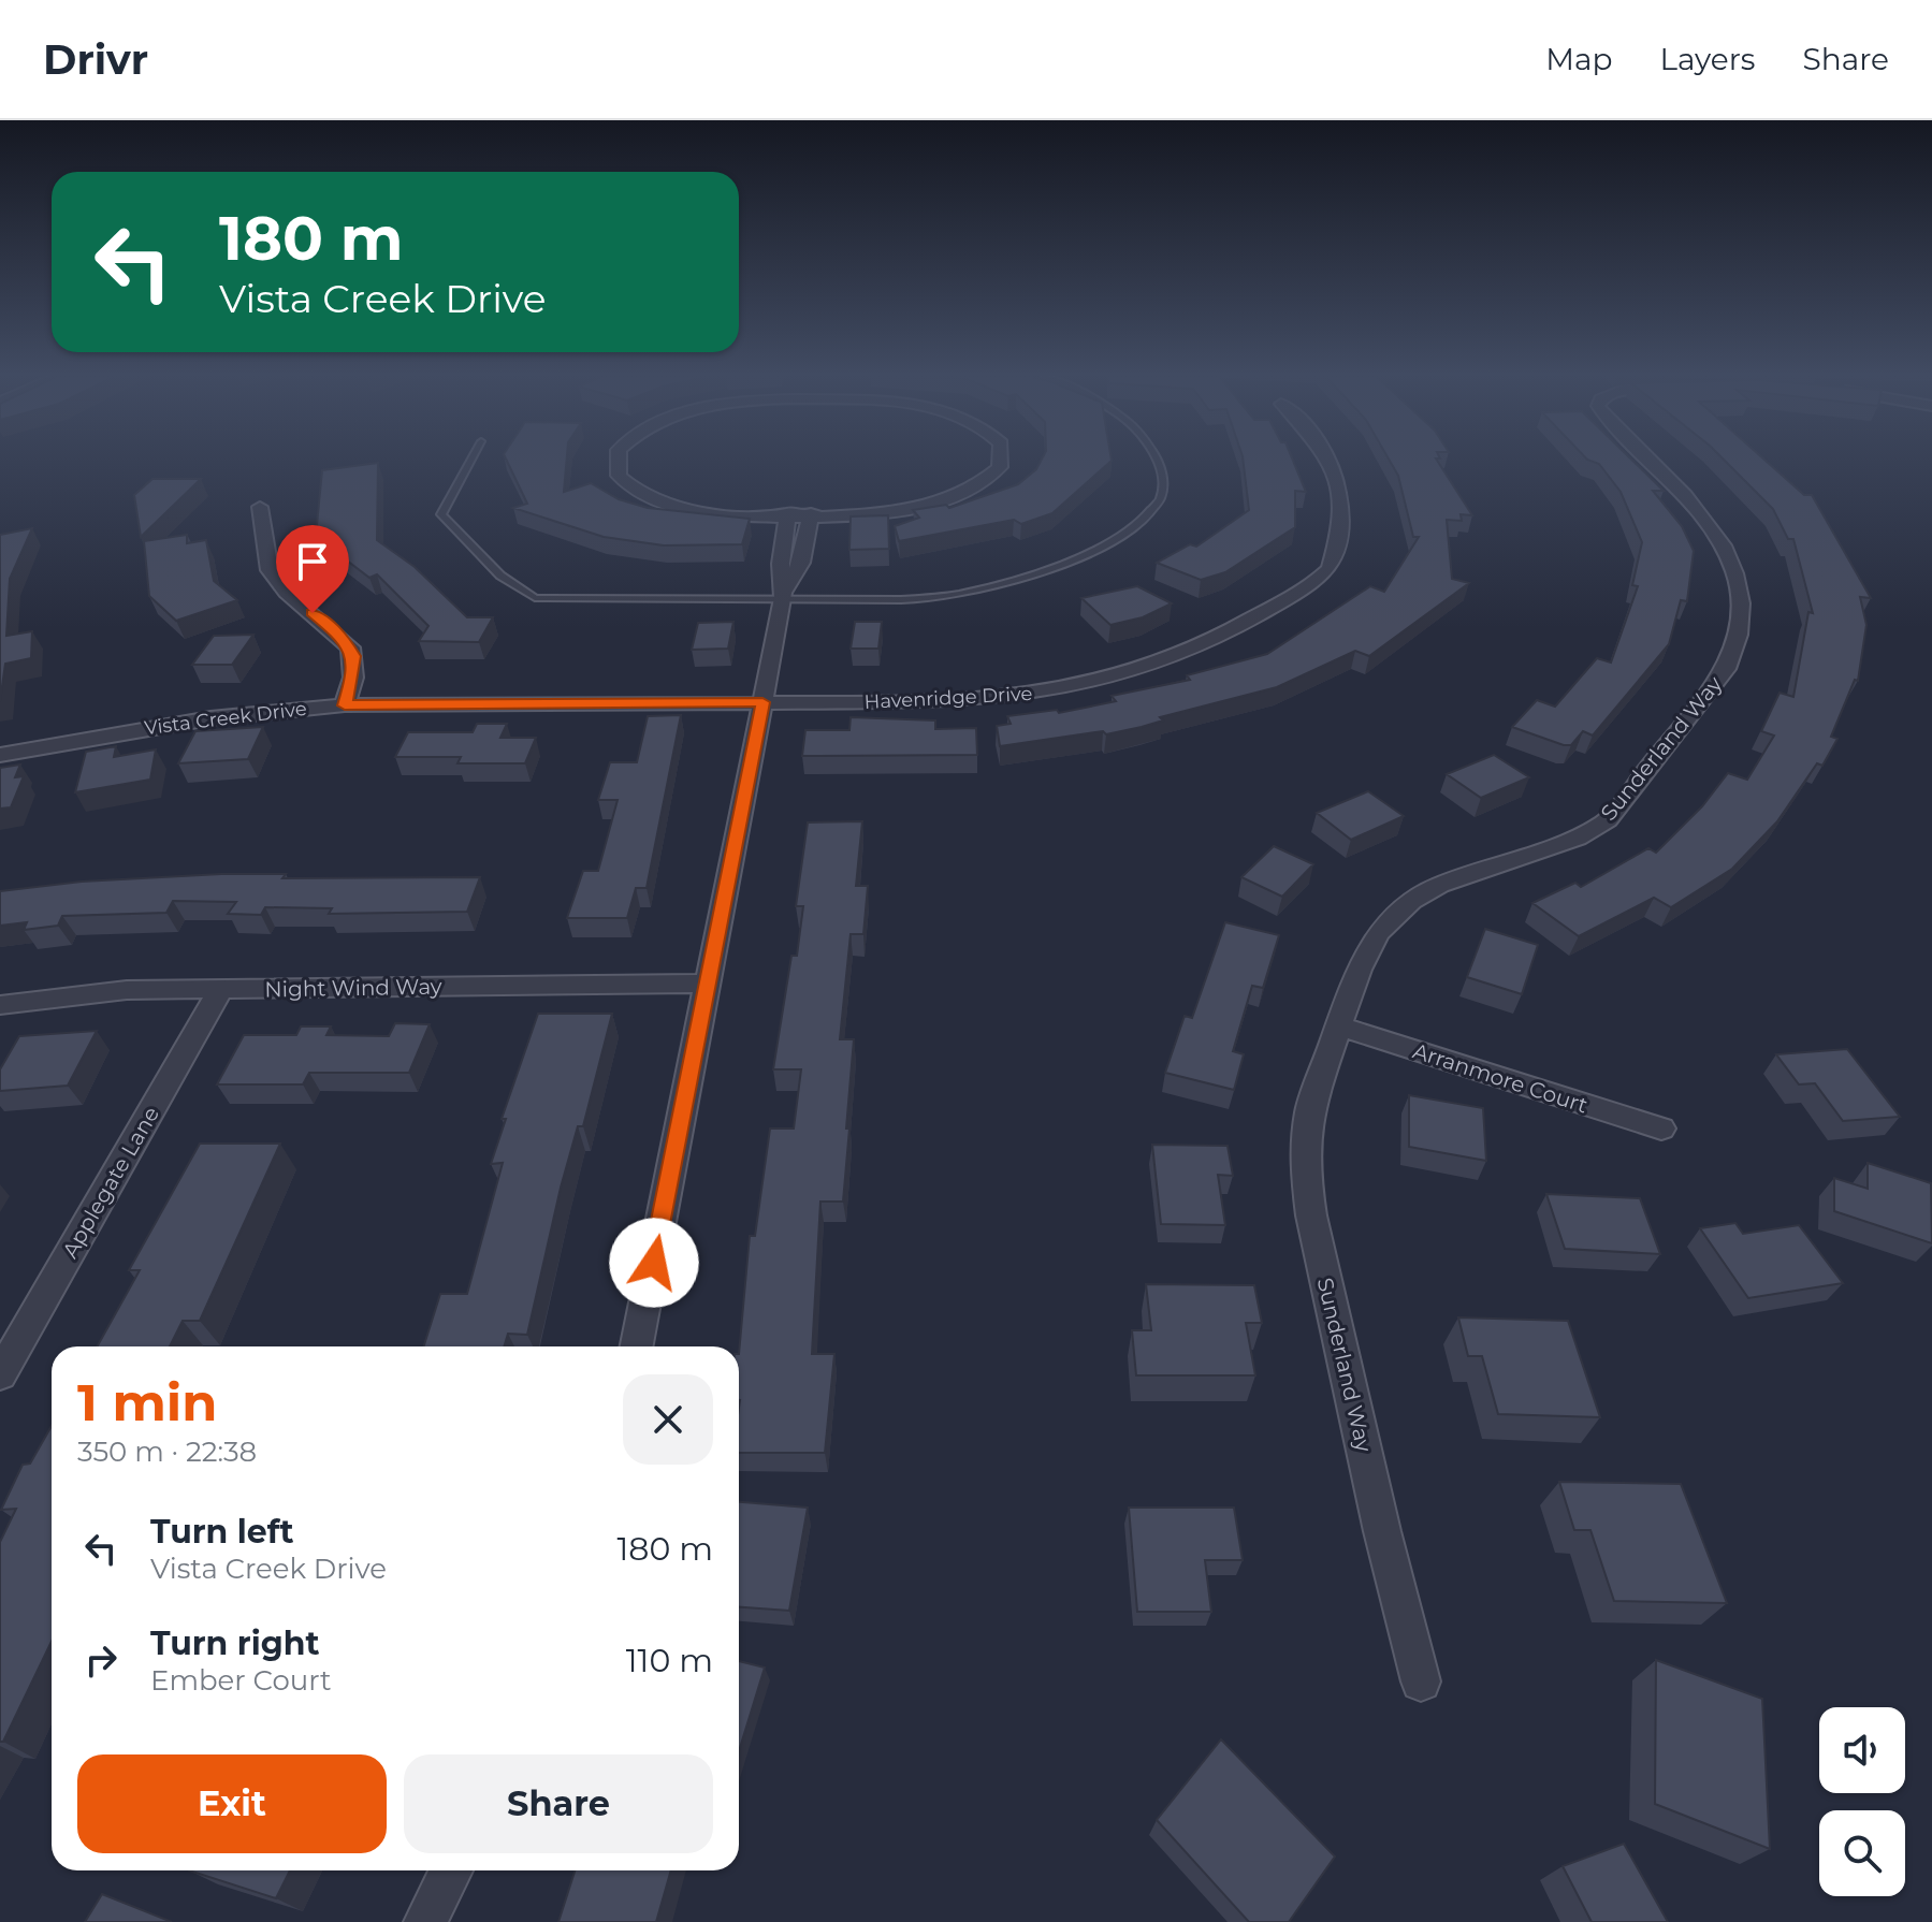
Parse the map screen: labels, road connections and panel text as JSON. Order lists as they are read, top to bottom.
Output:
{
  "streets": {
    "street": [
      "Havenridge Drive",
      "Vista Creek Drive",
      "Sunderland Way",
      "Night Wind Way",
      "Arranmore Court",
      "Applegate Lane"
    ]
  },
  "crossings": [
    ["Havenridge Drive", "Vista Creek Drive"],
    ["Sunderland Way", "Arranmore Court"],
    ["Night Wind Way", "Applegate Lane"]
  ],
  "page": {
    "header": "Drivr",
    "nav": ["Map", "Layers", "Share"],
    "turn": ["180 m", "Vista Creek Drive"],
    "heading": ["1 min", "350 m · 22:38"],
    "list": [
      {
        "name": "Turn left",
        "note": "Vista Creek Drive",
        "value": "180 m"
      },
      {
        "name": "Turn right",
        "note": "Ember Court",
        "value": "110 m"
      }
    ],
    "buttons": ["Exit", "Share"]
  }
}
